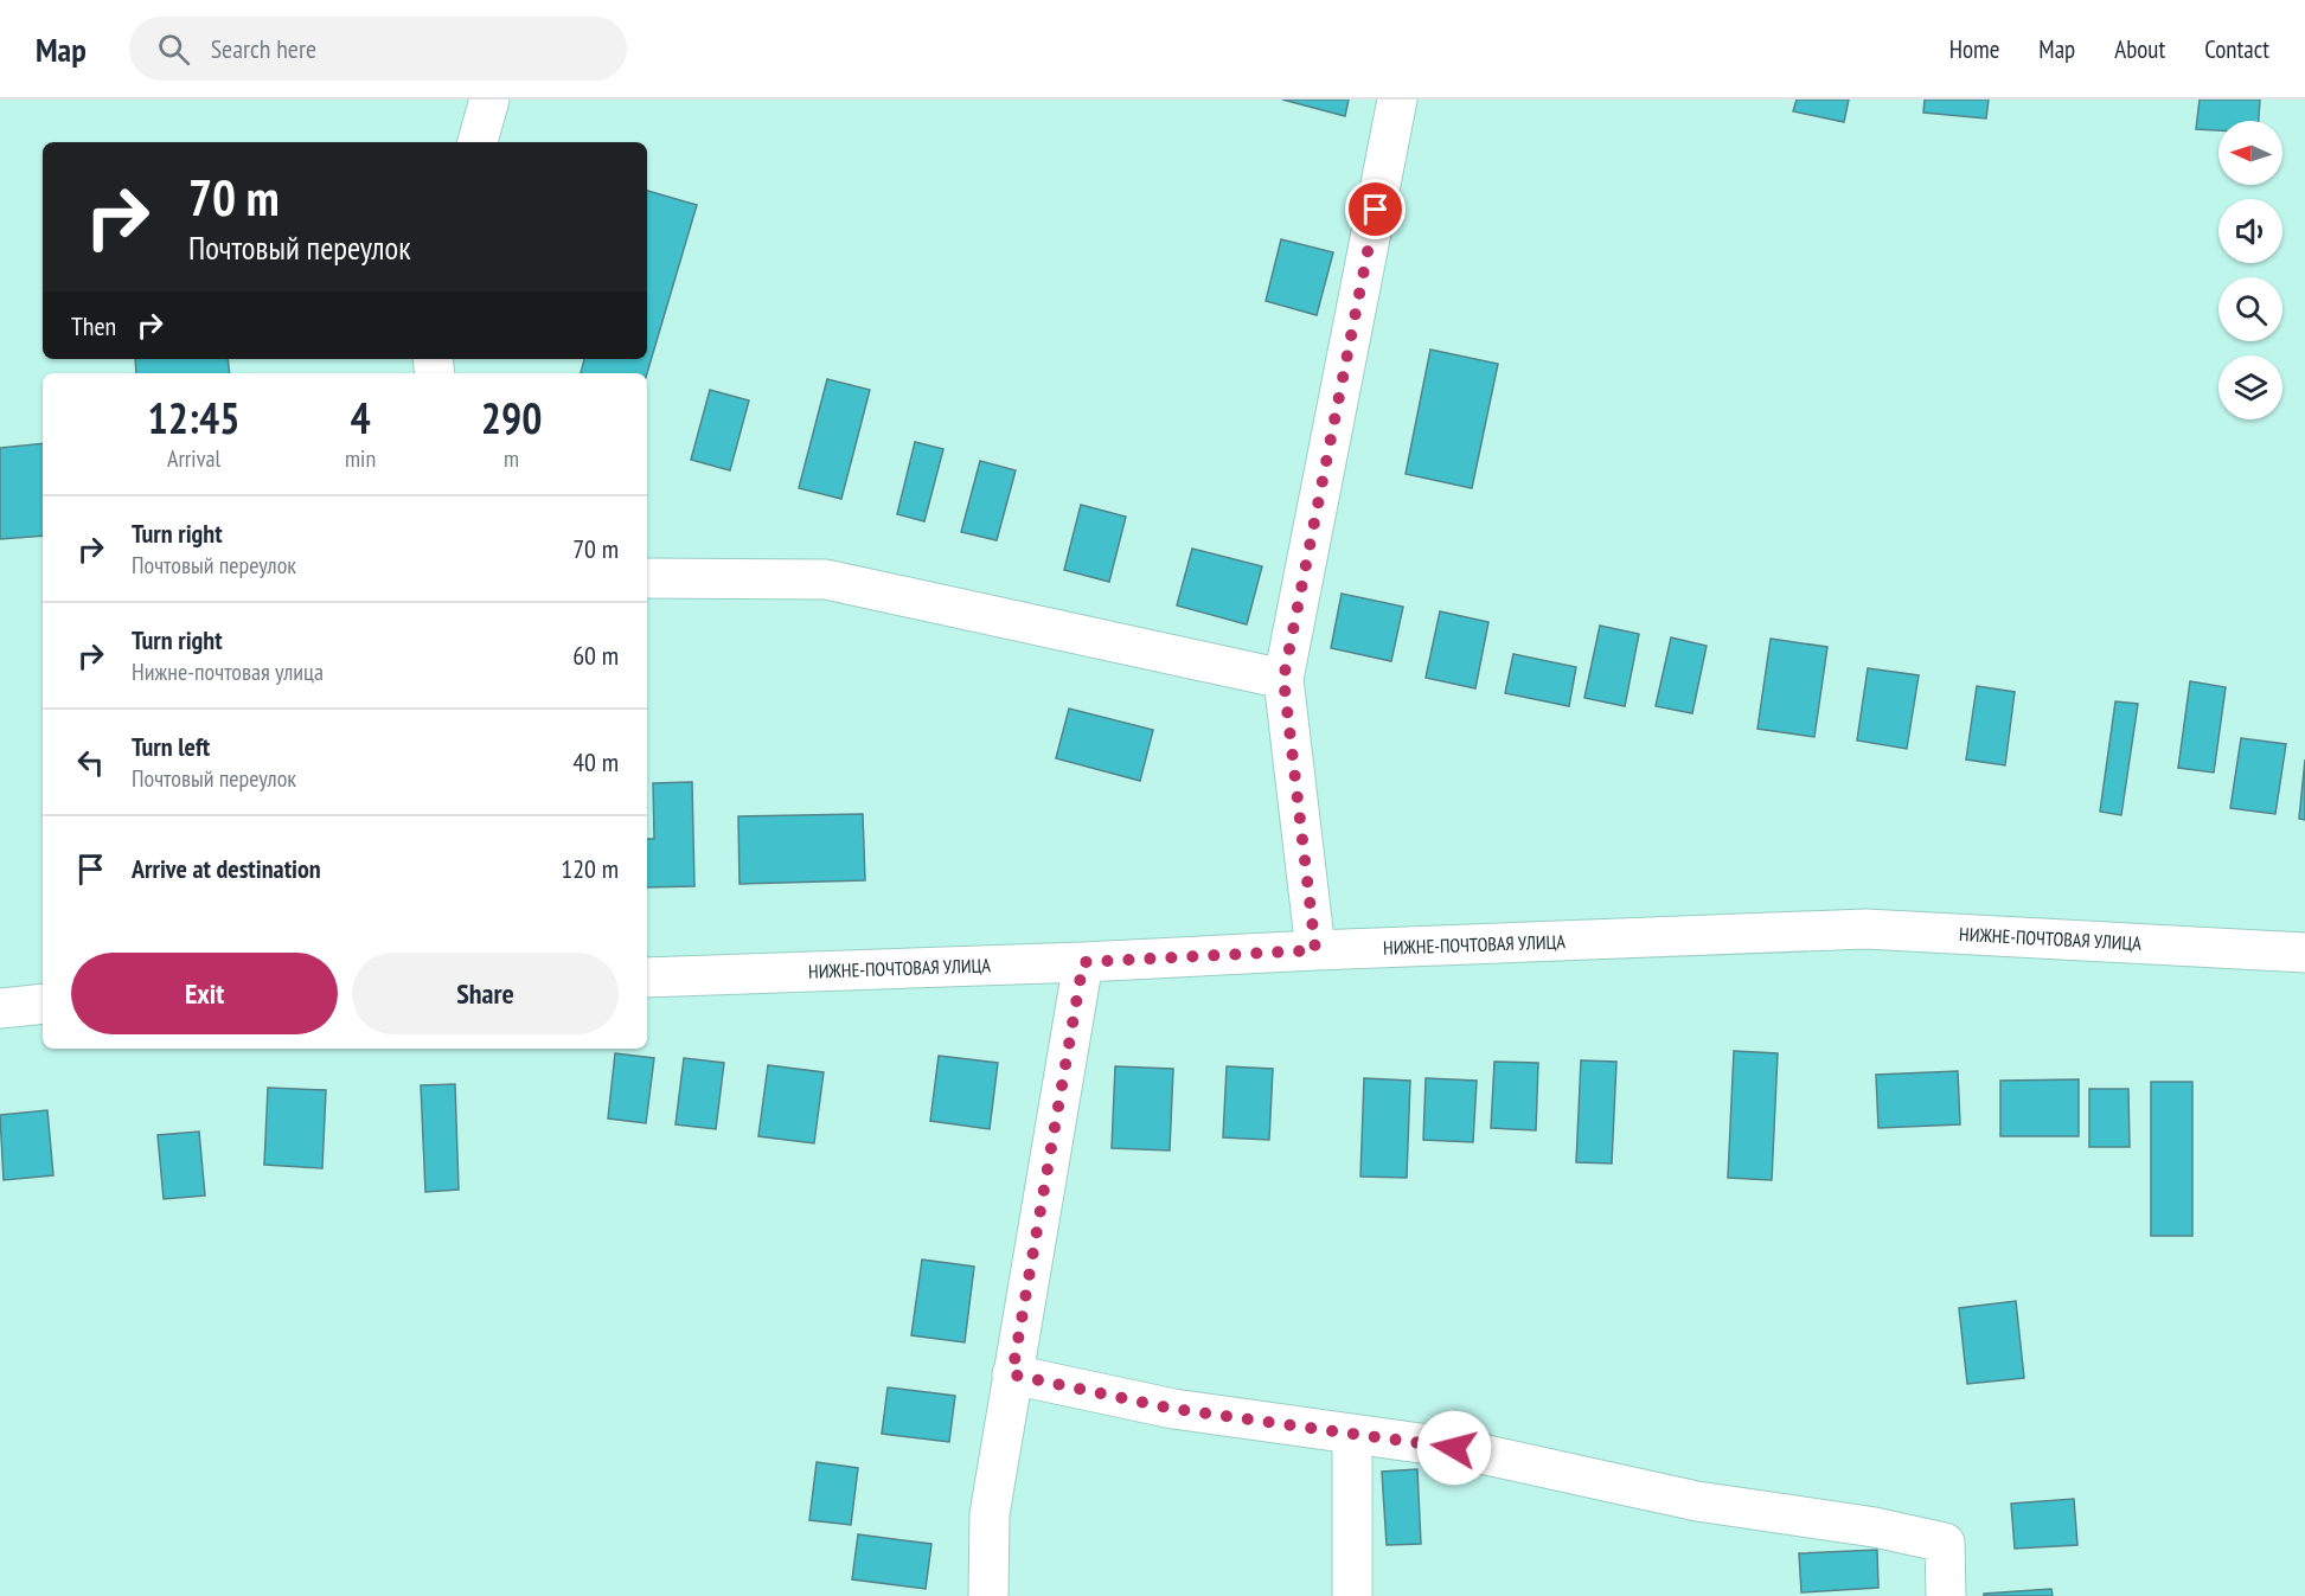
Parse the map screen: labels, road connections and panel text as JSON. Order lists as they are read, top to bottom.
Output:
{
  "streets": {
    "street": ["НИЖНЕ-ПОЧТОВАЯ УЛИЦА"]
  },
  "north": "left",
  "page": {
    "header": "Map",
    "search": "Search here",
    "nav": [
      "Home",
      "Map",
      "About",
      "Contact"
    ],
    "turn": ["70 m", "Почтовый переулок"],
    "then": "Then",
    "eta": [
      "12:45",
      "Arrival",
      "4",
      "min",
      "290",
      "m"
    ],
    "list": [
      {
        "name": "Turn right",
        "note": "Почтовый переулок",
        "value": "70 m"
      },
      {
        "name": "Turn right",
        "note": "Нижне-почтовая улица",
        "value": "60 m"
      },
      {
        "name": "Turn left",
        "note": "Почтовый переулок",
        "value": "40 m"
      },
      {
        "name": "Arrive at destination",
        "value": "120 m"
      }
    ],
    "buttons": ["Exit", "Share"]
  }
}
